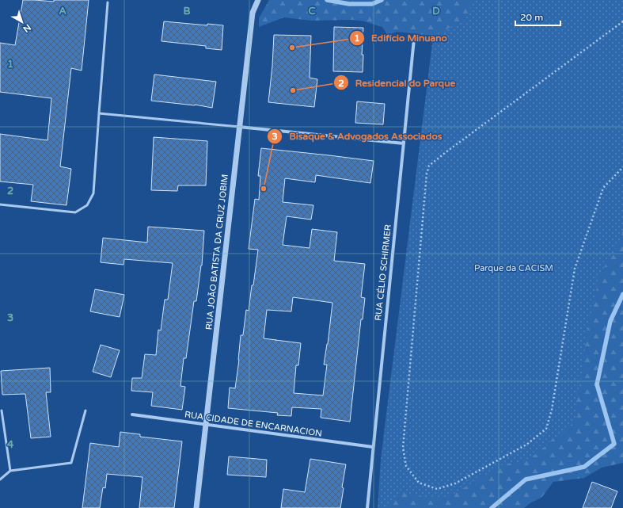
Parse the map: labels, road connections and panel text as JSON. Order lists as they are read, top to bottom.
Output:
{
  "streets": {
    "street": ["RUA JOÃO BATISTA DA CRUZ JOBIM", "RUA CÉLIO SCHIRMER", "RUA CIDADE DE ENCARNACION"]
  },
  "crossings": [
    ["RUA JOÃO BATISTA DA CRUZ JOBIM", "RUA CIDADE DE ENCARNACION"],
    ["RUA CÉLIO SCHIRMER", "RUA CIDADE DE ENCARNACION"]
  ],
  "parks": ["Parque da CACISM"],
  "places": ["Edifício Minuano", "Residencial do Parque", "Bisaque & Advogados Associados"],
  "scale_bar": "20 m",
  "north": "bottom right",
  "grid": {
    "columns": [
      "A",
      "B",
      "C",
      "D"
    ],
    "rows": [
      "1",
      "2",
      "3",
      "4"
    ]
  }
}
